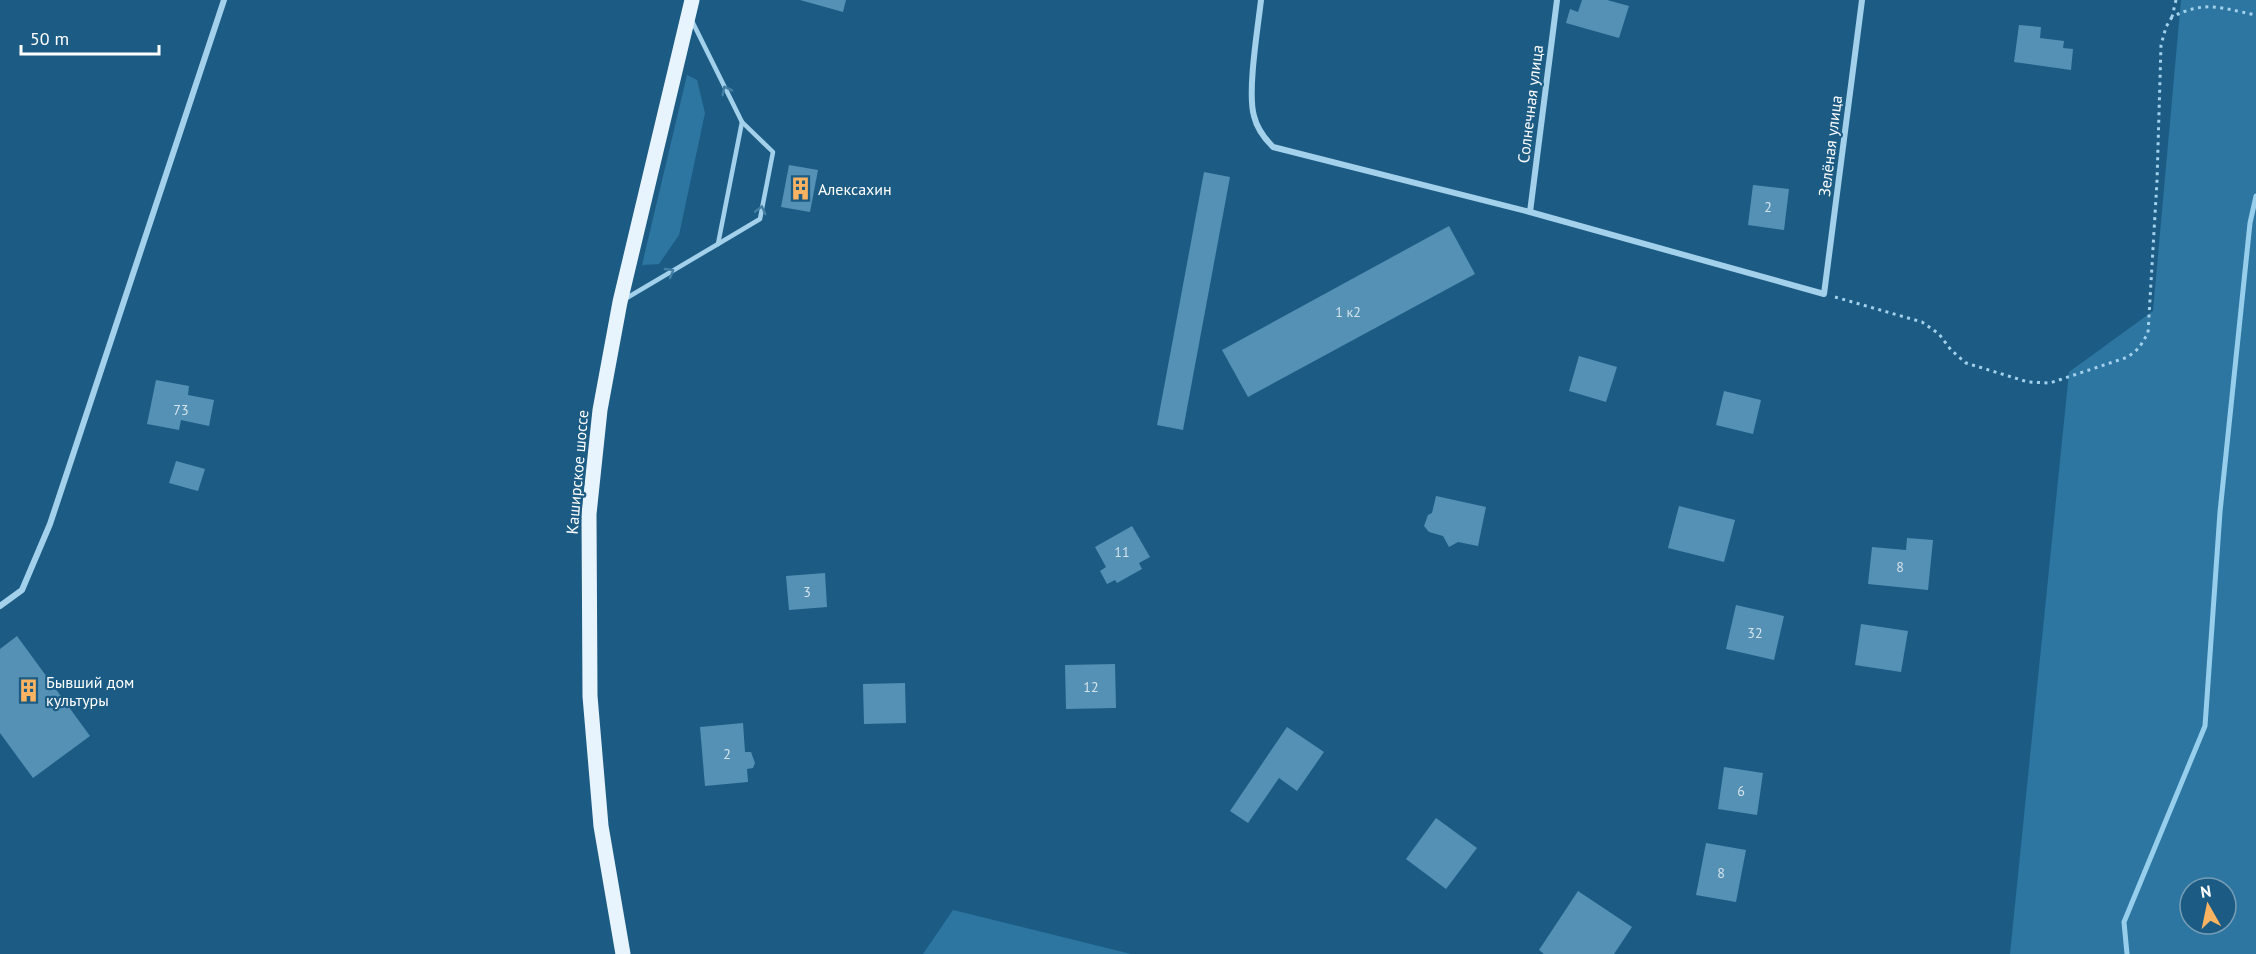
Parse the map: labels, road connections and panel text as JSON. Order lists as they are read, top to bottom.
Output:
{
  "streets": {
    "main road": ["Каширское шоссе"],
    "street": ["Солнечная улица", "Зелёная улица"]
  },
  "places": {
    "building": ["Алексахин", "Бывший дом культуры"]
  },
  "house_numbers": [
    "2",
    "1 к2",
    "73",
    "11",
    "8",
    "3",
    "32",
    "12",
    "2",
    "6",
    "8"
  ],
  "scale_bar": "50 m",
  "north": "top"
}
